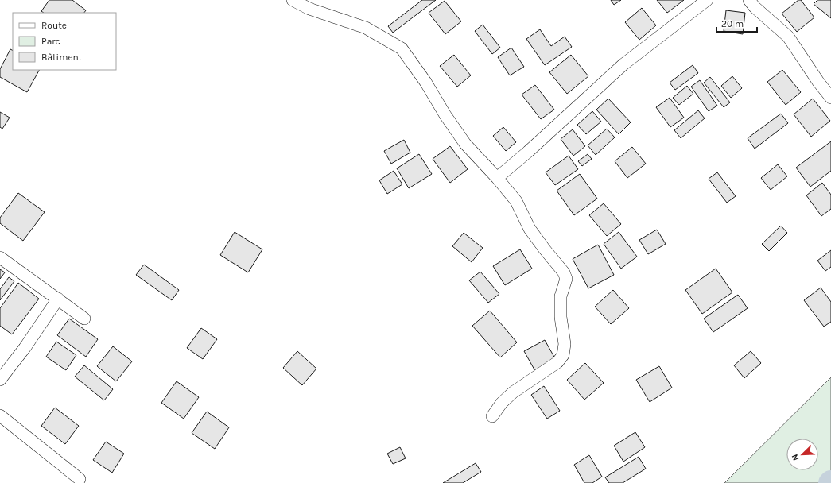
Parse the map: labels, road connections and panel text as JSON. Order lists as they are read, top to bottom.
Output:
{
  "legend": ["Route", "Parc", "Bâtiment"],
  "scale_bar": "20 m",
  "north": "bottom left"
}
